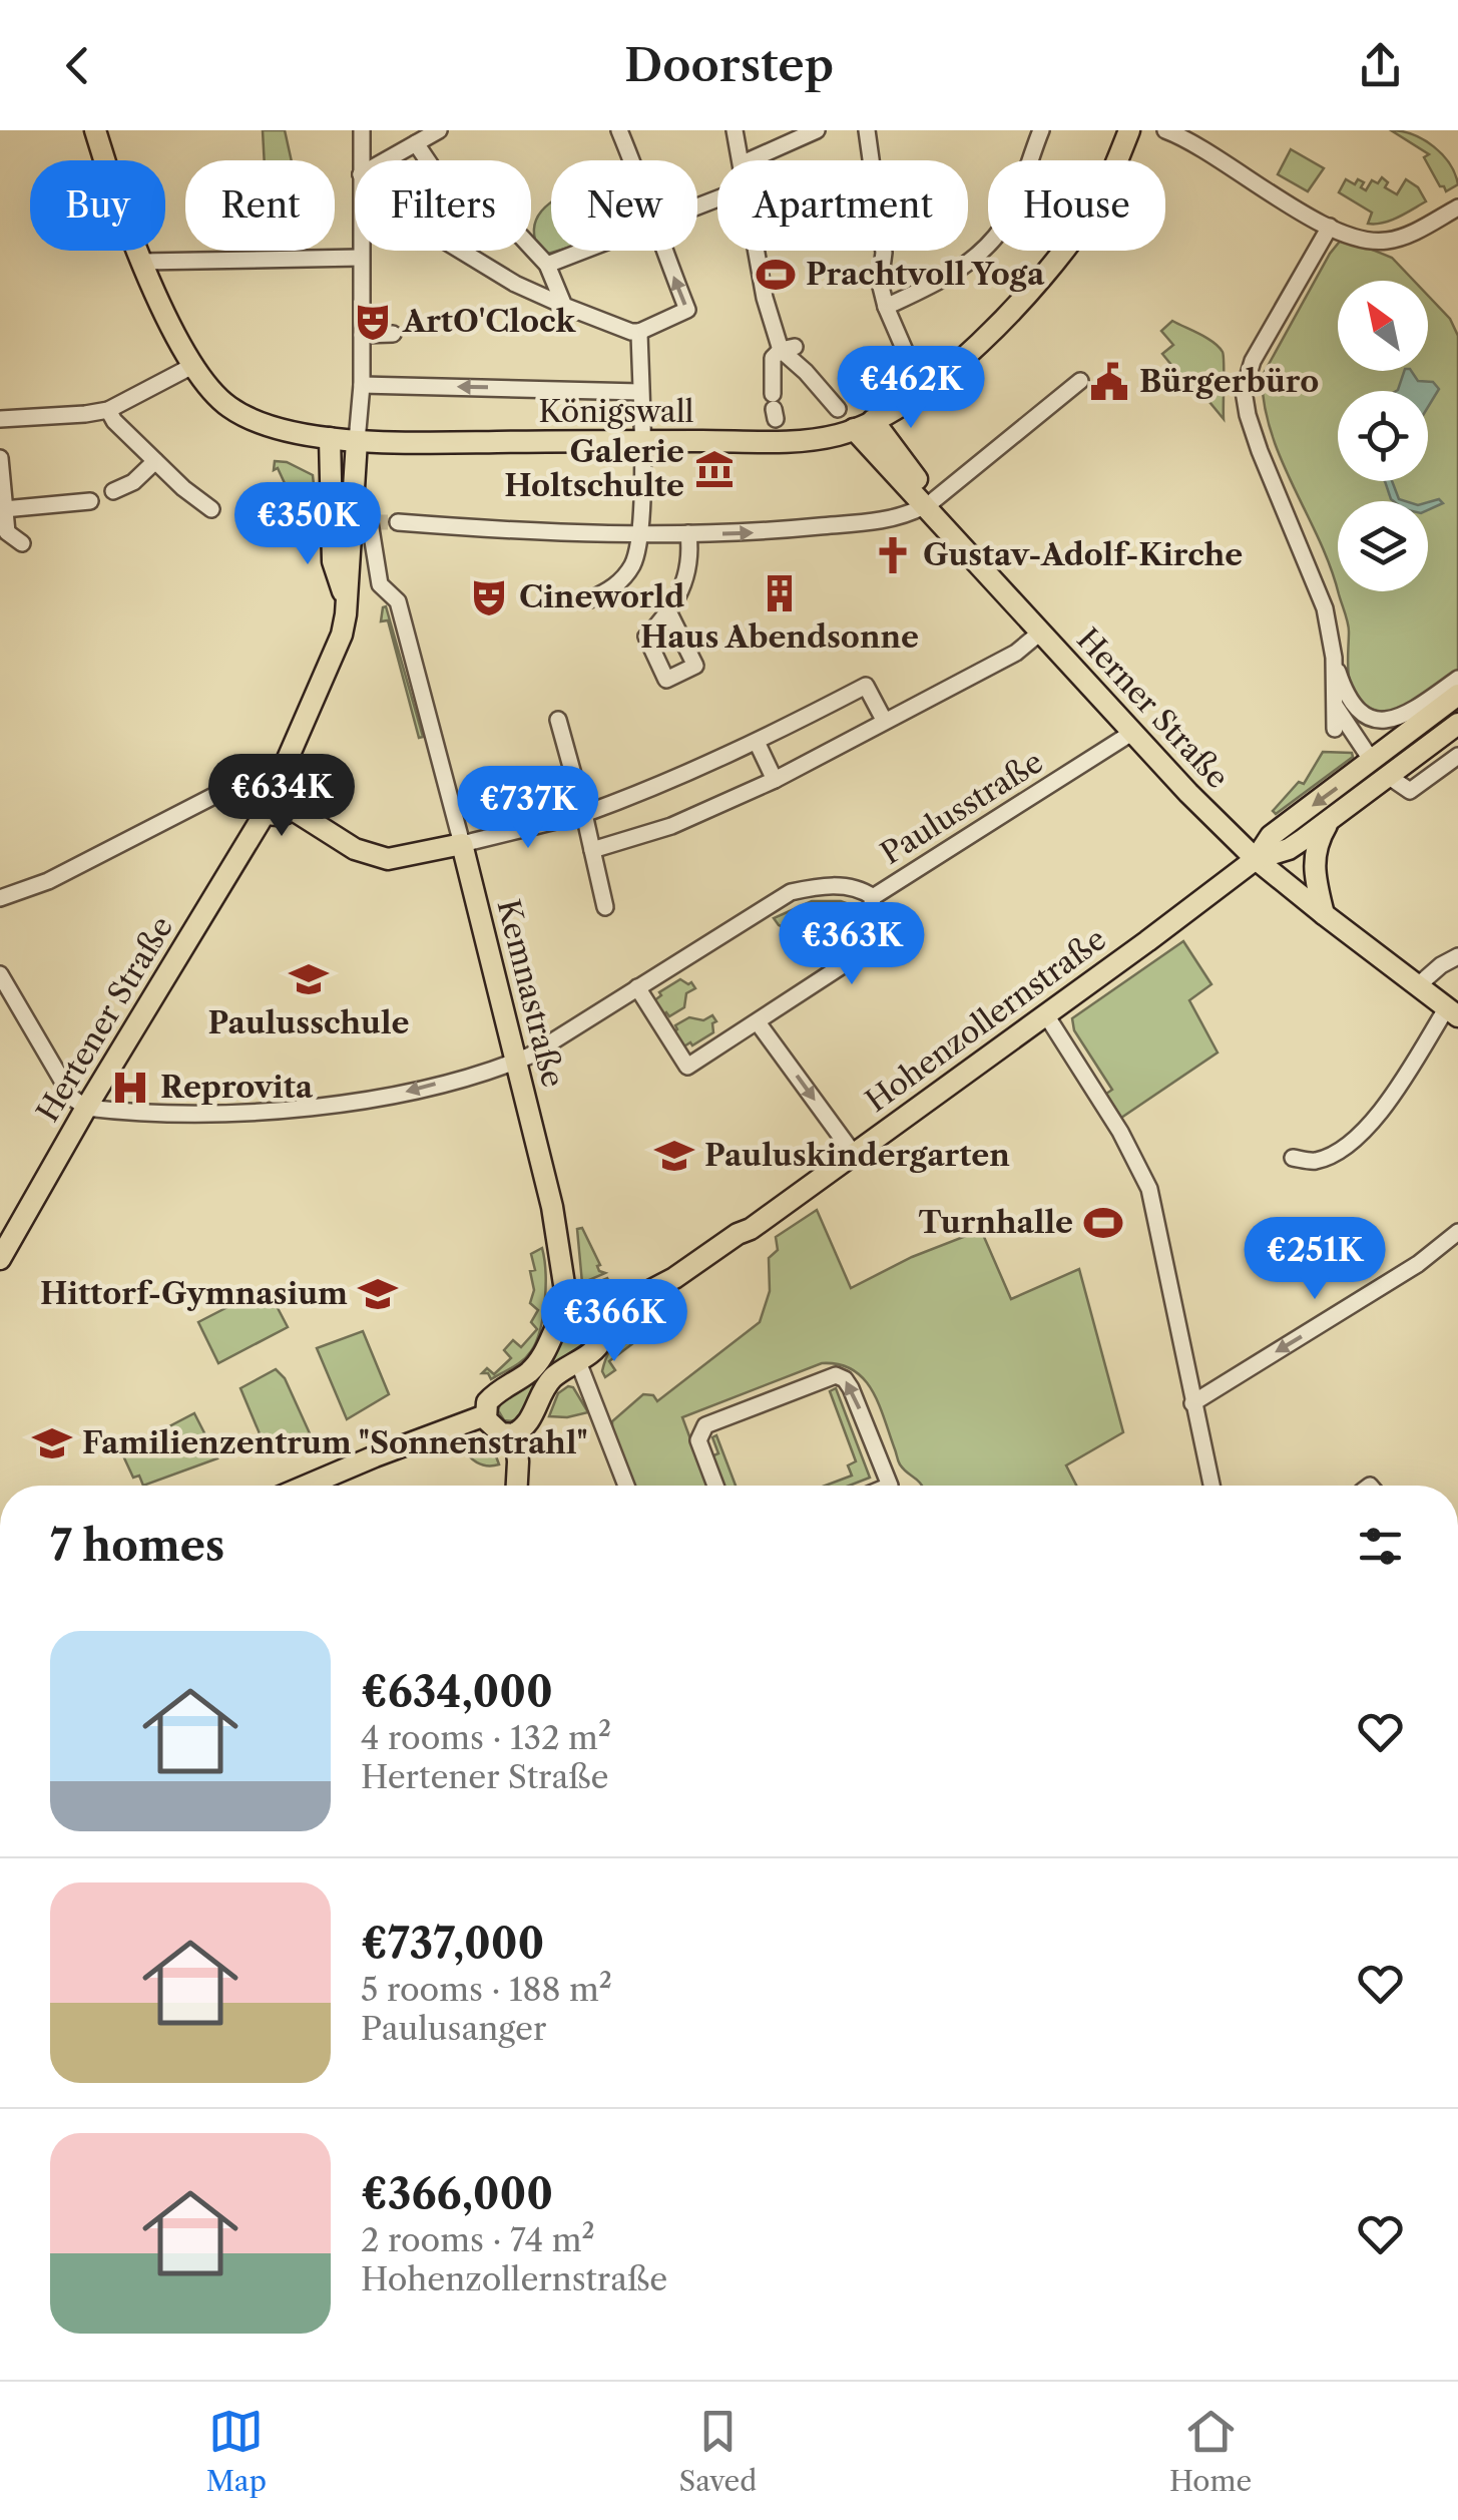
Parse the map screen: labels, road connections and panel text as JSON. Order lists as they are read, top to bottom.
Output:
{
  "streets": {
    "main road": [
      "Königswall",
      "Herner Straße",
      "Kemnastraße",
      "Hertener Straße",
      "Hohenzollernstraße"
    ],
    "street": ["Paulusstraße"]
  },
  "crossings": [
    ["Königswall", "Herner Straße"],
    ["Herner Straße", "Paulusstraße"],
    ["Herner Straße", "Hohenzollernstraße"],
    ["Paulusstraße", "Kemnastraße"],
    ["Paulusstraße", "Hertener Straße"]
  ],
  "one_way": ["Paulusstraße"],
  "places": {
    "sports": ["Prachtvoll Yoga", "Turnhalle"],
    "theatre": ["ArtO'Clock", "Cineworld"],
    "public building": ["Bürgerbüro"],
    "museum": ["Galerie Holtschulte"],
    "church": ["Gustav-Adolf-Kirche"],
    "building": ["Haus Abendsonne"],
    "school or university": [
      "Paulusschule",
      "Pauluskindergarten",
      "Hittorf-Gymnasium",
      "Familienzentrum \"Sonnenstrahl\""
    ],
    "hospital": ["Reprovita"]
  },
  "north": "top left",
  "page": {
    "header": "Doorstep",
    "chip": [
      "Buy",
      "Rent",
      "Filters",
      "New",
      "Apartment",
      "House"
    ],
    "price": [
      "€462K",
      "€350K",
      "€634K",
      "€737K",
      "€363K",
      "€251K",
      "€366K"
    ],
    "heading": "7 homes",
    "list": [
      {
        "name": "€634,000",
        "note": "4 rooms · 132 m² · Hertener Straße"
      },
      {
        "name": "€737,000",
        "note": "5 rooms · 188 m² · Paulusanger"
      },
      {
        "name": "€366,000",
        "note": "2 rooms · 74 m² · Hohenzollernstraße"
      }
    ],
    "tabs": ["Map", "Saved", "Home"]
  }
}
